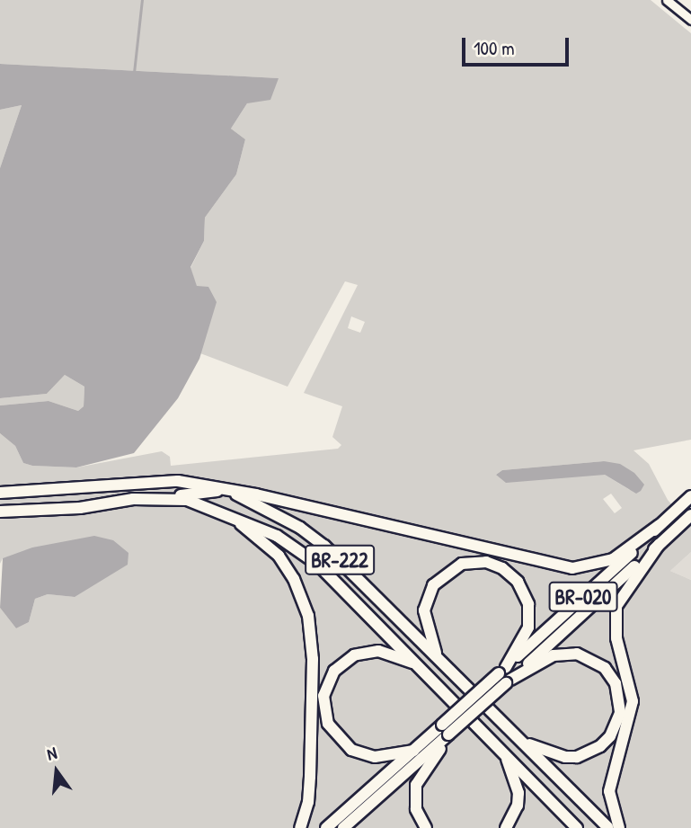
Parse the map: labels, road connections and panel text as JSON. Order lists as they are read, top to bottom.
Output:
{
  "streets": {
    "highway": ["BR-222", "BR-020"]
  },
  "scale_bar": "100 m",
  "north": "top"
}
